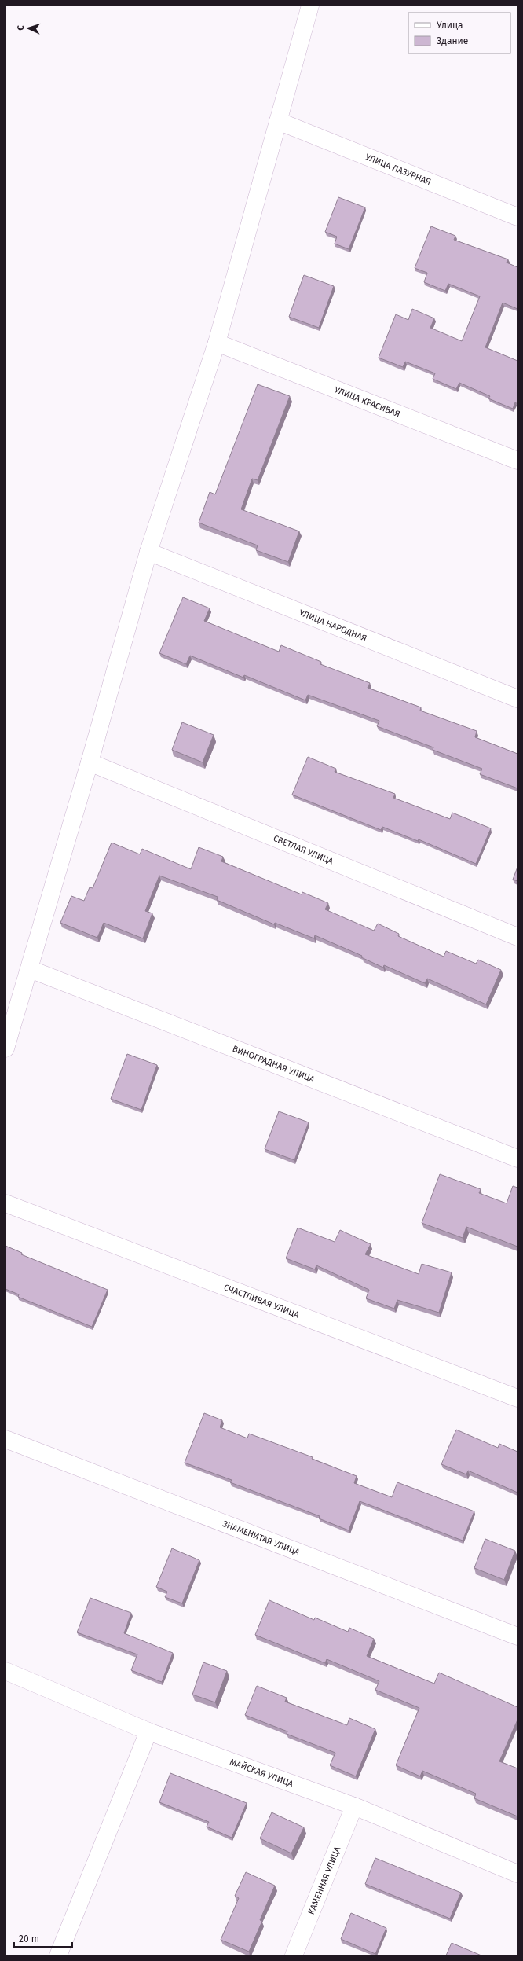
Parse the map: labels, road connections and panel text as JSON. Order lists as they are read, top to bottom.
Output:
{
  "streets": {
    "street": [
      "УЛИЦА ЛАЗУРНАЯ",
      "УЛИЦА КРАСИВАЯ",
      "УЛИЦА НАРОДНАЯ",
      "СВЕТЛАЯ УЛИЦА",
      "ВИНОГРАДНАЯ УЛИЦА",
      "СЧАСТЛИВАЯ УЛИЦА",
      "ЗНАМЕНИТАЯ УЛИЦА",
      "МАЙСКАЯ УЛИЦА",
      "КАМЕННАЯ УЛИЦА"
    ]
  },
  "crossings": [
    ["МАЙСКАЯ УЛИЦА", "КАМЕННАЯ УЛИЦА"]
  ],
  "legend": ["Улица", "Здание"],
  "scale_bar": "20 m",
  "north": "left"
}
